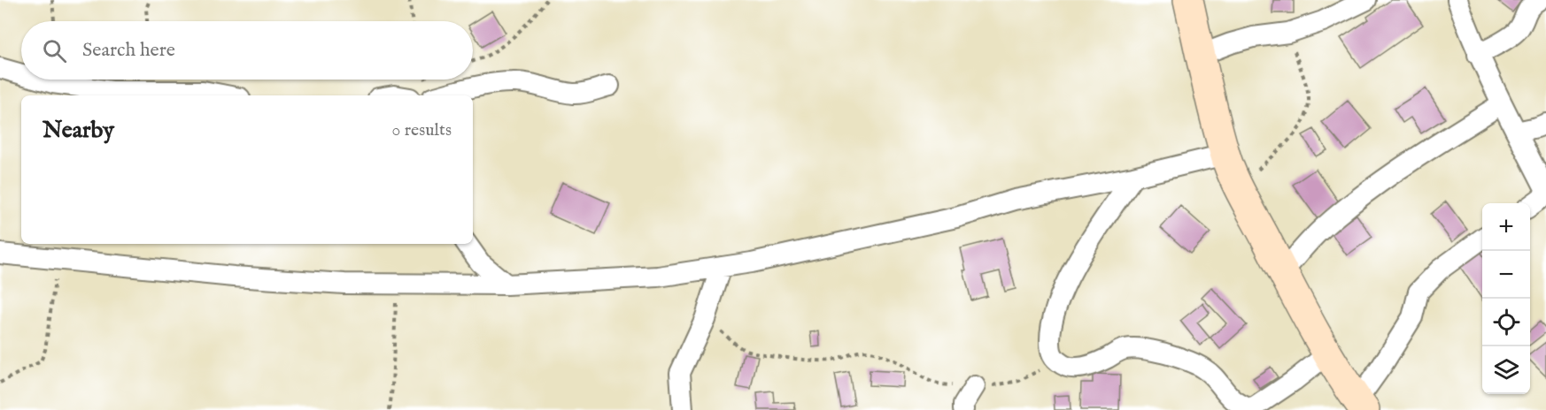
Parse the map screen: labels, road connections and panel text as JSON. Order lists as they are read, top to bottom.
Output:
{
  "page": {
    "search": "Search here",
    "heading": ["Nearby", "0 results"],
    "map_buttons": ["+", "−"]
  }
}
